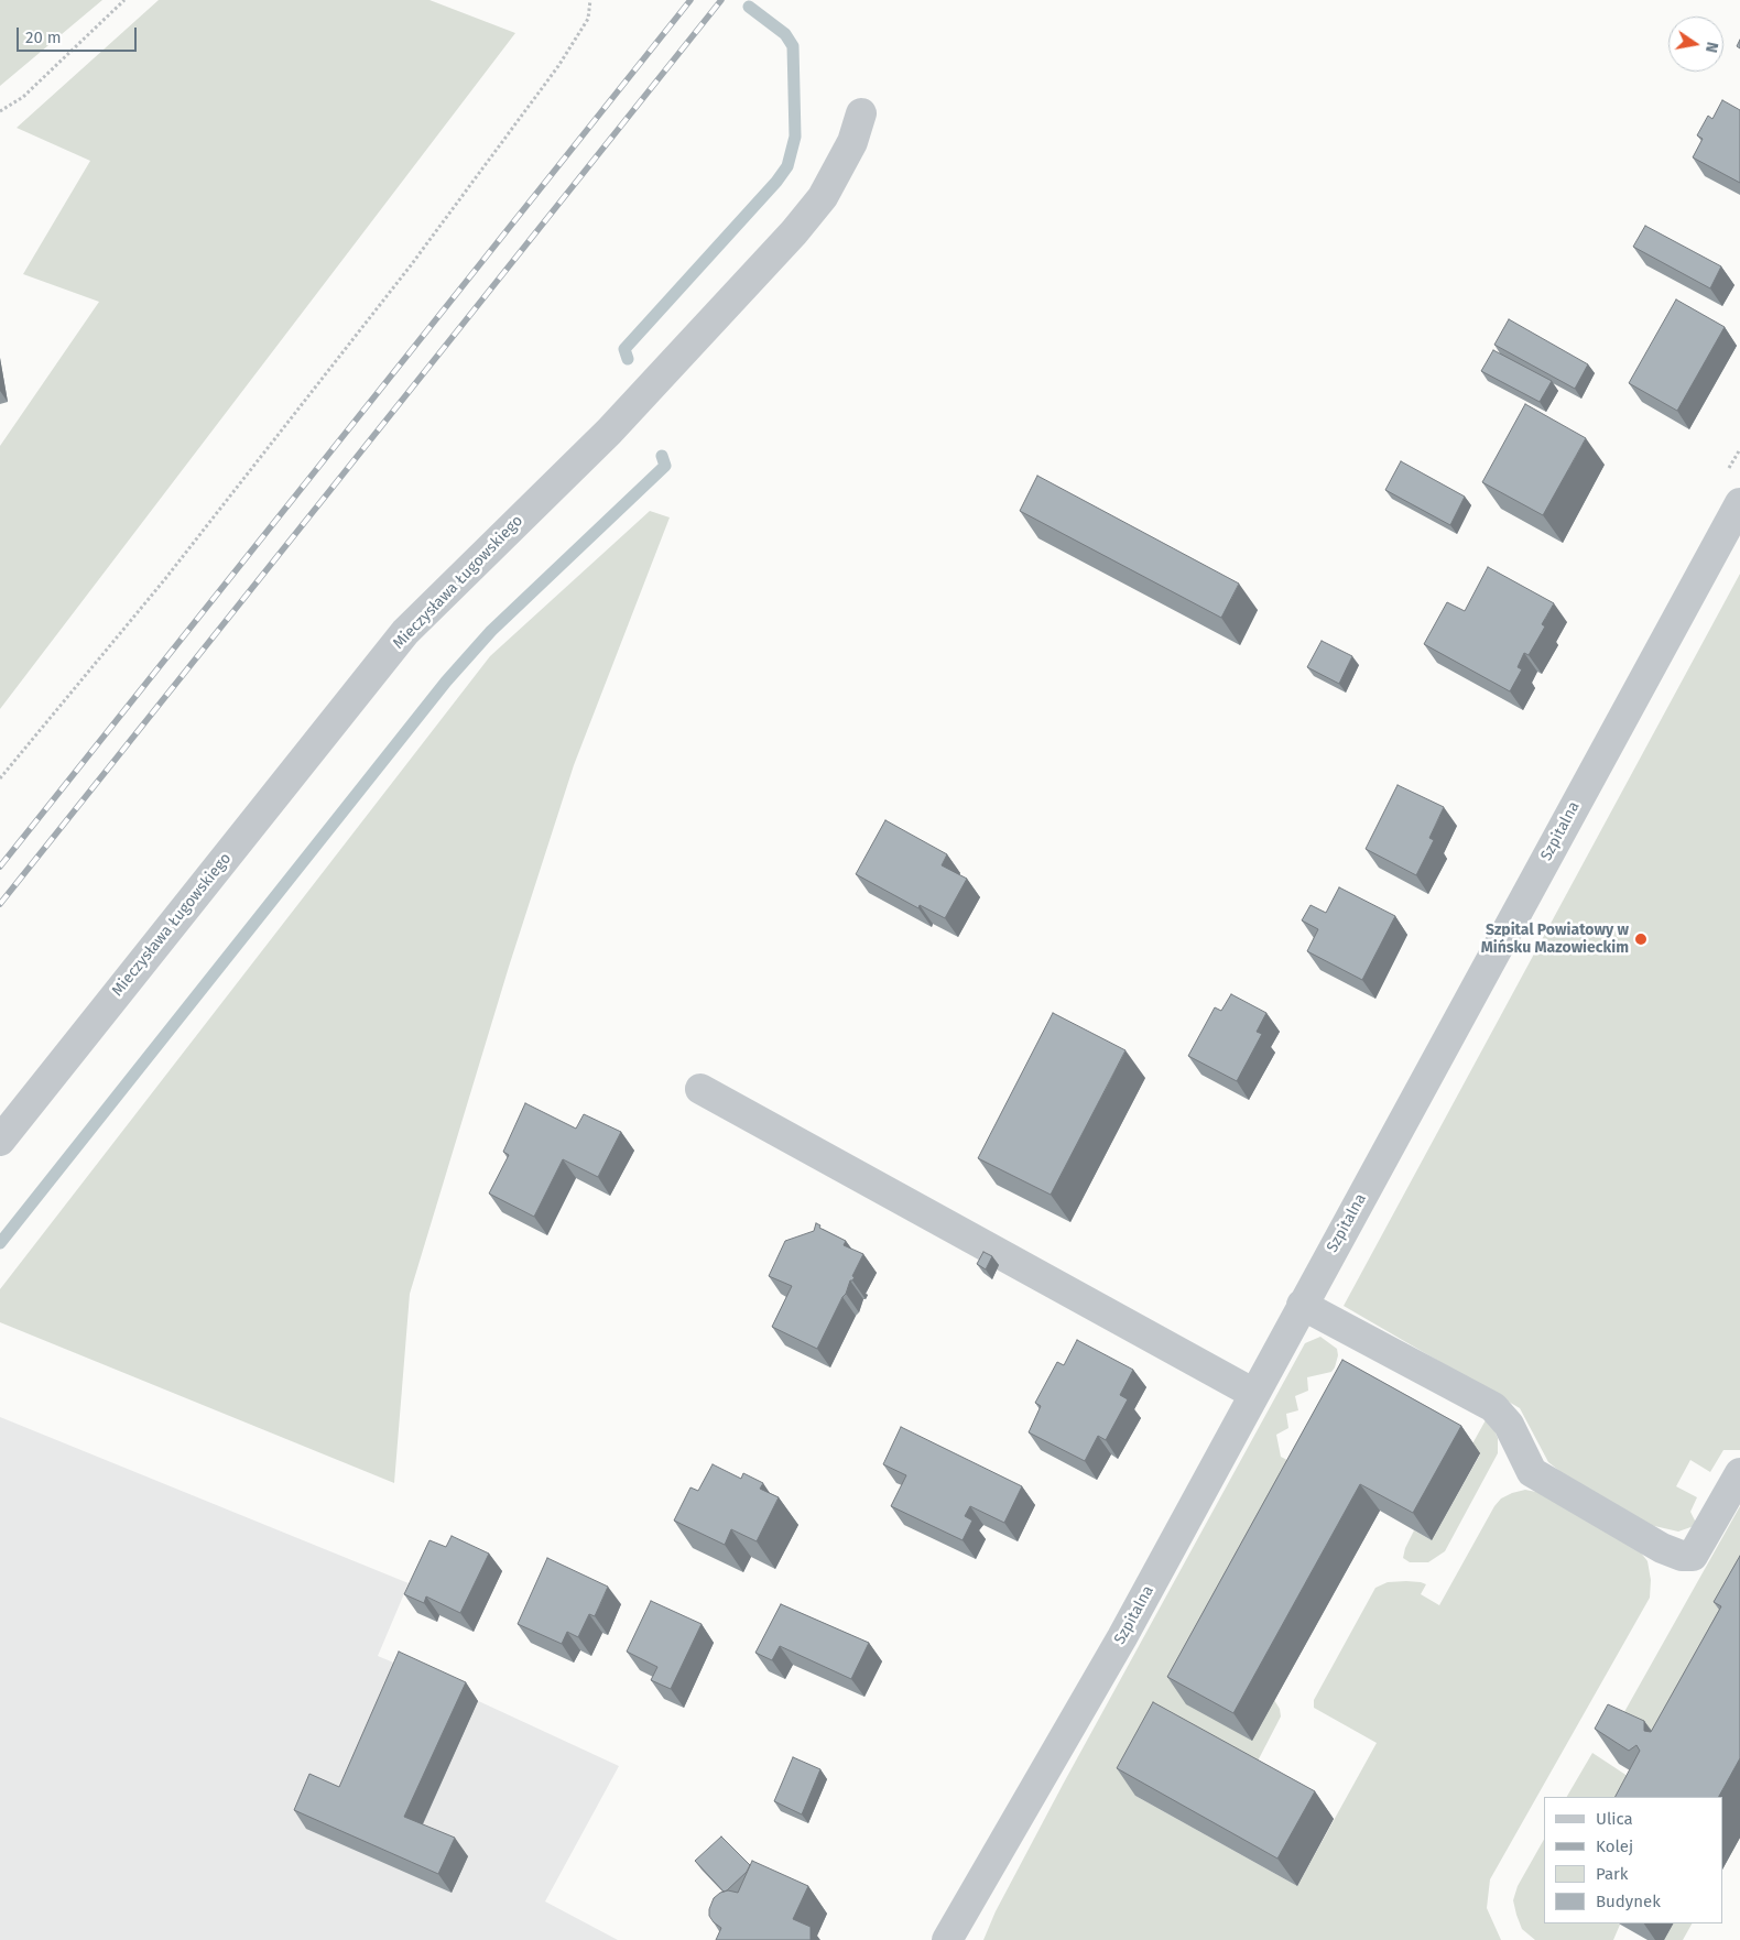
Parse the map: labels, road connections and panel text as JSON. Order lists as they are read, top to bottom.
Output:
{
  "streets": {
    "street": ["Mieczysława Ługowskiego", "Szpitalna"]
  },
  "places": ["Szpital Powiatowy w Mińsku Mazowieckim"],
  "legend": [
    "Ulica",
    "Kolej",
    "Park",
    "Budynek"
  ],
  "scale_bar": "20 m",
  "north": "right"
}
